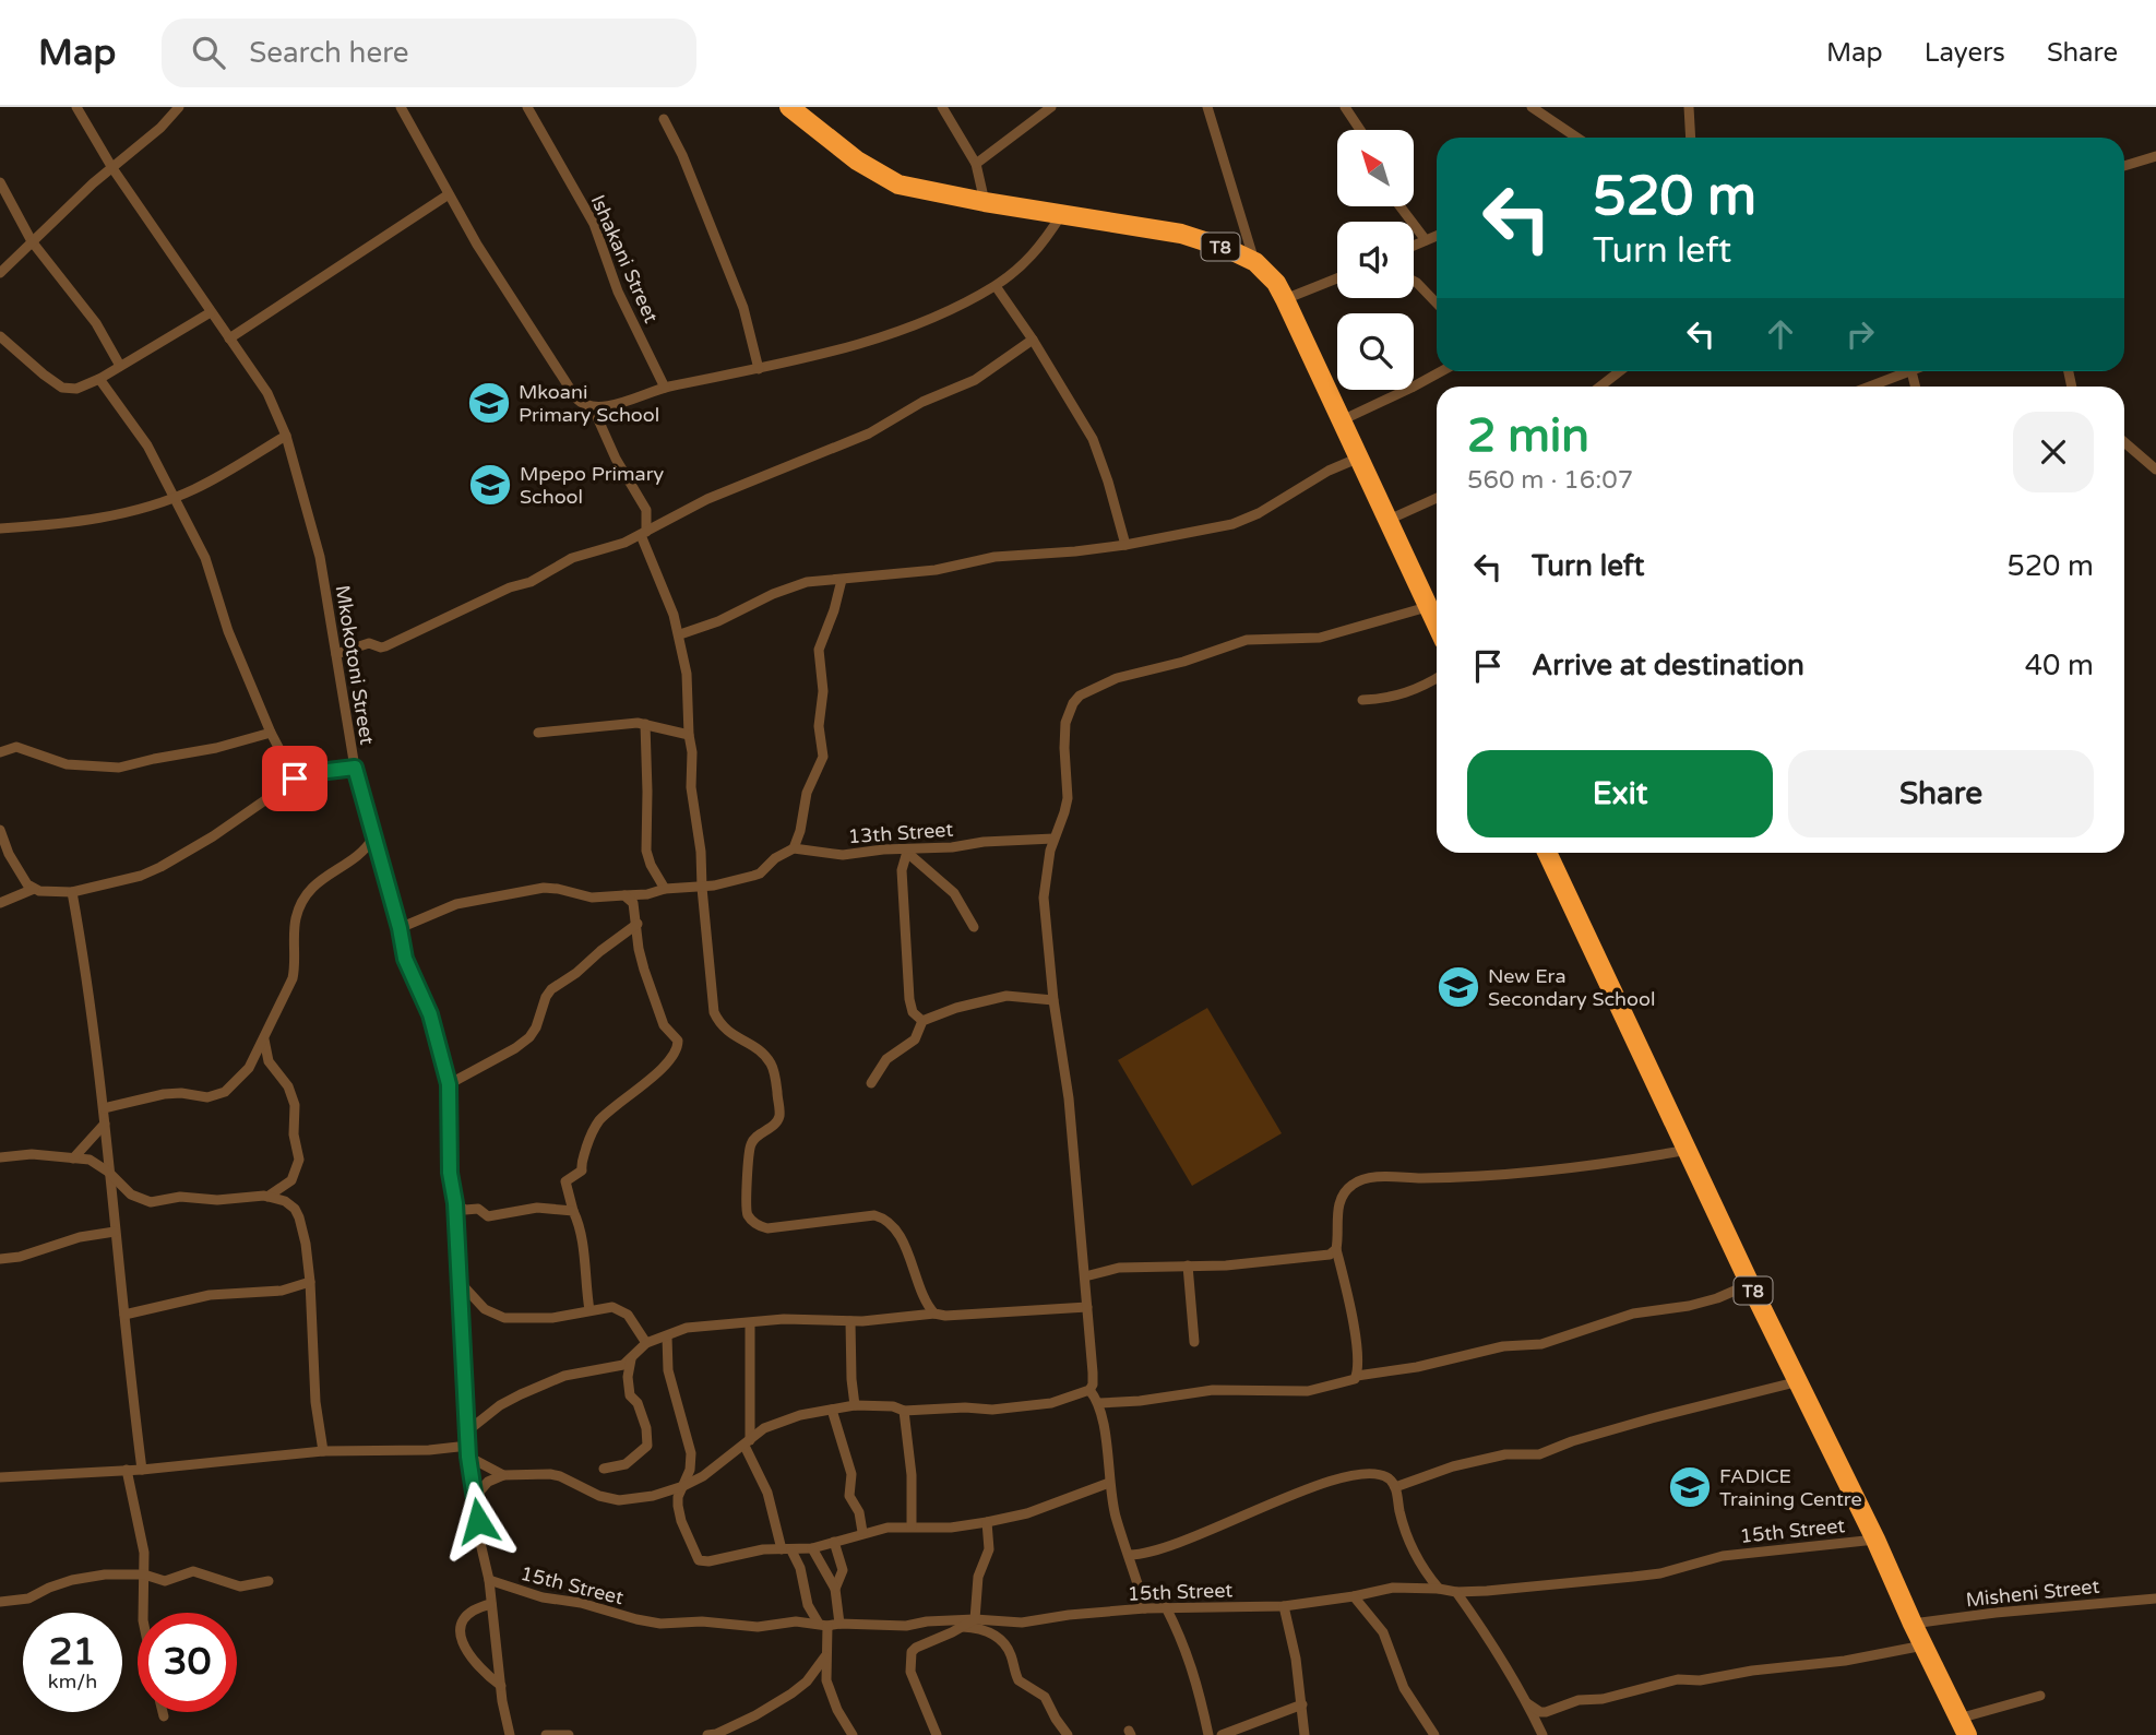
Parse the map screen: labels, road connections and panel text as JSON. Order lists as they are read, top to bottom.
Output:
{
  "streets": {
    "highway": ["T8"],
    "street": [
      "Ishakani Street",
      "Mkokotoni Street",
      "13th Street",
      "15th Street",
      "Misheni Street"
    ]
  },
  "crossings": [
    ["T8", "15th Street"],
    ["T8", "Misheni Street"],
    ["Mkokotoni Street", "15th Street"]
  ],
  "places": {
    "school or university": [
      "Mkoani Primary School",
      "Mpepo Primary School",
      "New Era Secondary School",
      "FADICE Training Centre"
    ]
  },
  "north": "top left",
  "page": {
    "header": "Map",
    "search": "Search here",
    "nav": ["Map", "Layers", "Share"],
    "turn": ["520 m", "Turn left"],
    "heading": ["2 min", "560 m · 16:07"],
    "list": [
      {
        "name": "Turn left",
        "value": "520 m"
      },
      {
        "name": "Arrive at destination",
        "value": "40 m"
      }
    ],
    "buttons": ["Exit", "Share"],
    "speed": "21 km/h",
    "limit": "30"
  }
}
